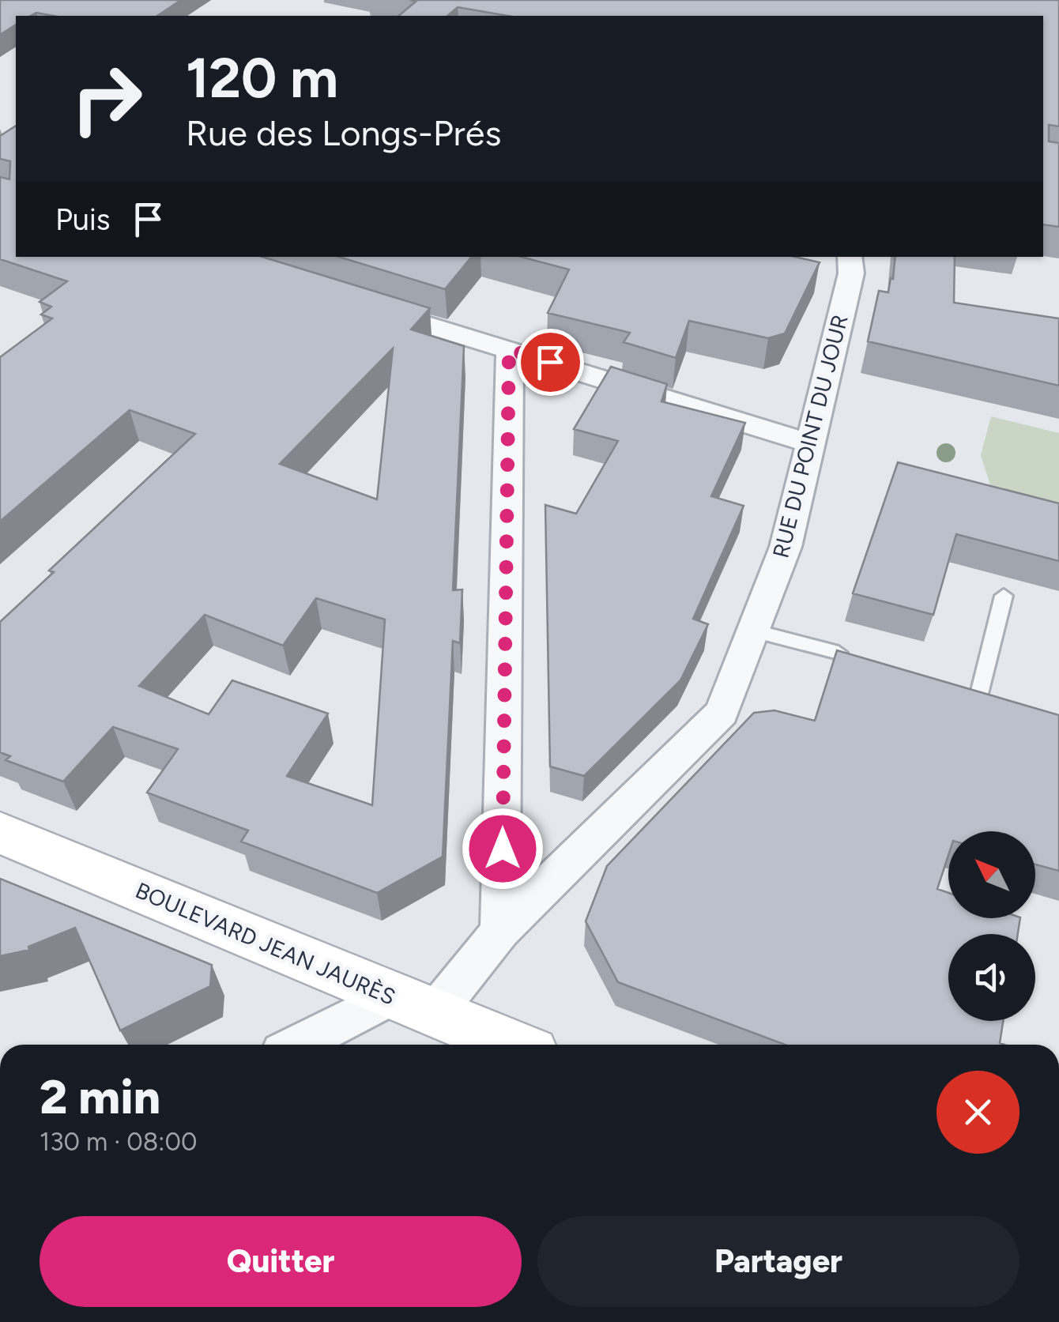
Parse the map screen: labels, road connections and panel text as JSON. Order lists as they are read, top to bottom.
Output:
{
  "streets": {
    "street": ["RUE DU POINT DU JOUR", "BOULEVARD JEAN JAURÈS"]
  },
  "crossings": [
    ["RUE DU POINT DU JOUR", "BOULEVARD JEAN JAURÈS"]
  ],
  "north": "top left",
  "page": {
    "turn": ["120 m", "Rue des Longs-Prés"],
    "then": "Puis",
    "heading": ["2 min", "130 m · 08:00"],
    "buttons": ["Quitter", "Partager"]
  }
}
